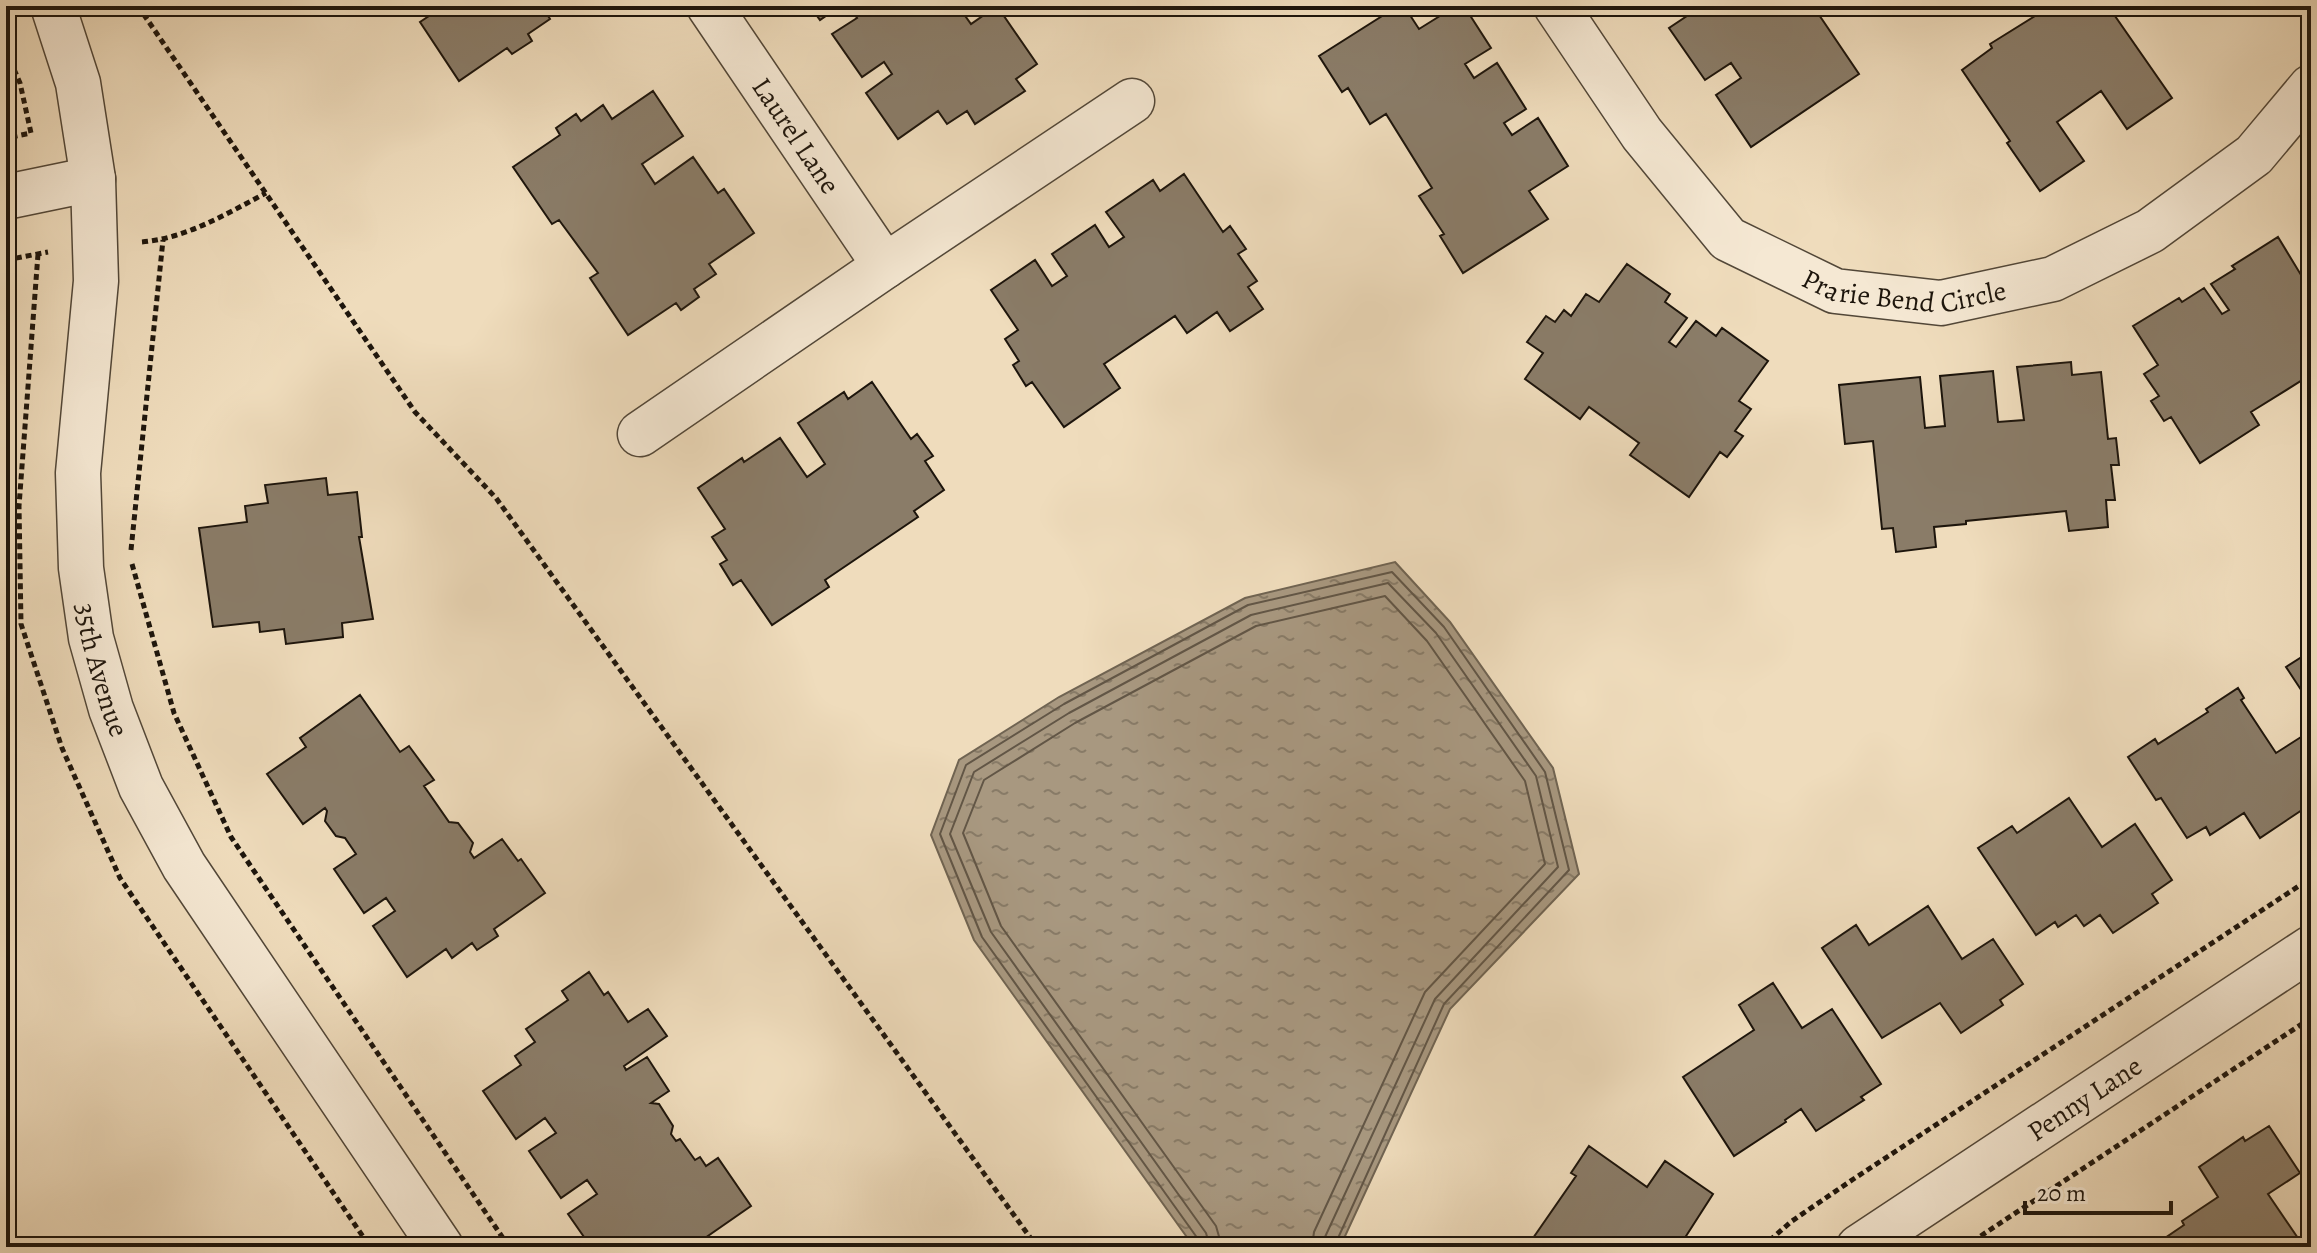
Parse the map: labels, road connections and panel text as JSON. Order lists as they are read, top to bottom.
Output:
{
  "streets": {
    "street": [
      "Laurel Lane",
      "Prarie Bend Circle",
      "35th Avenue",
      "Penny Lane"
    ]
  },
  "scale_bar": "20 m"
}
